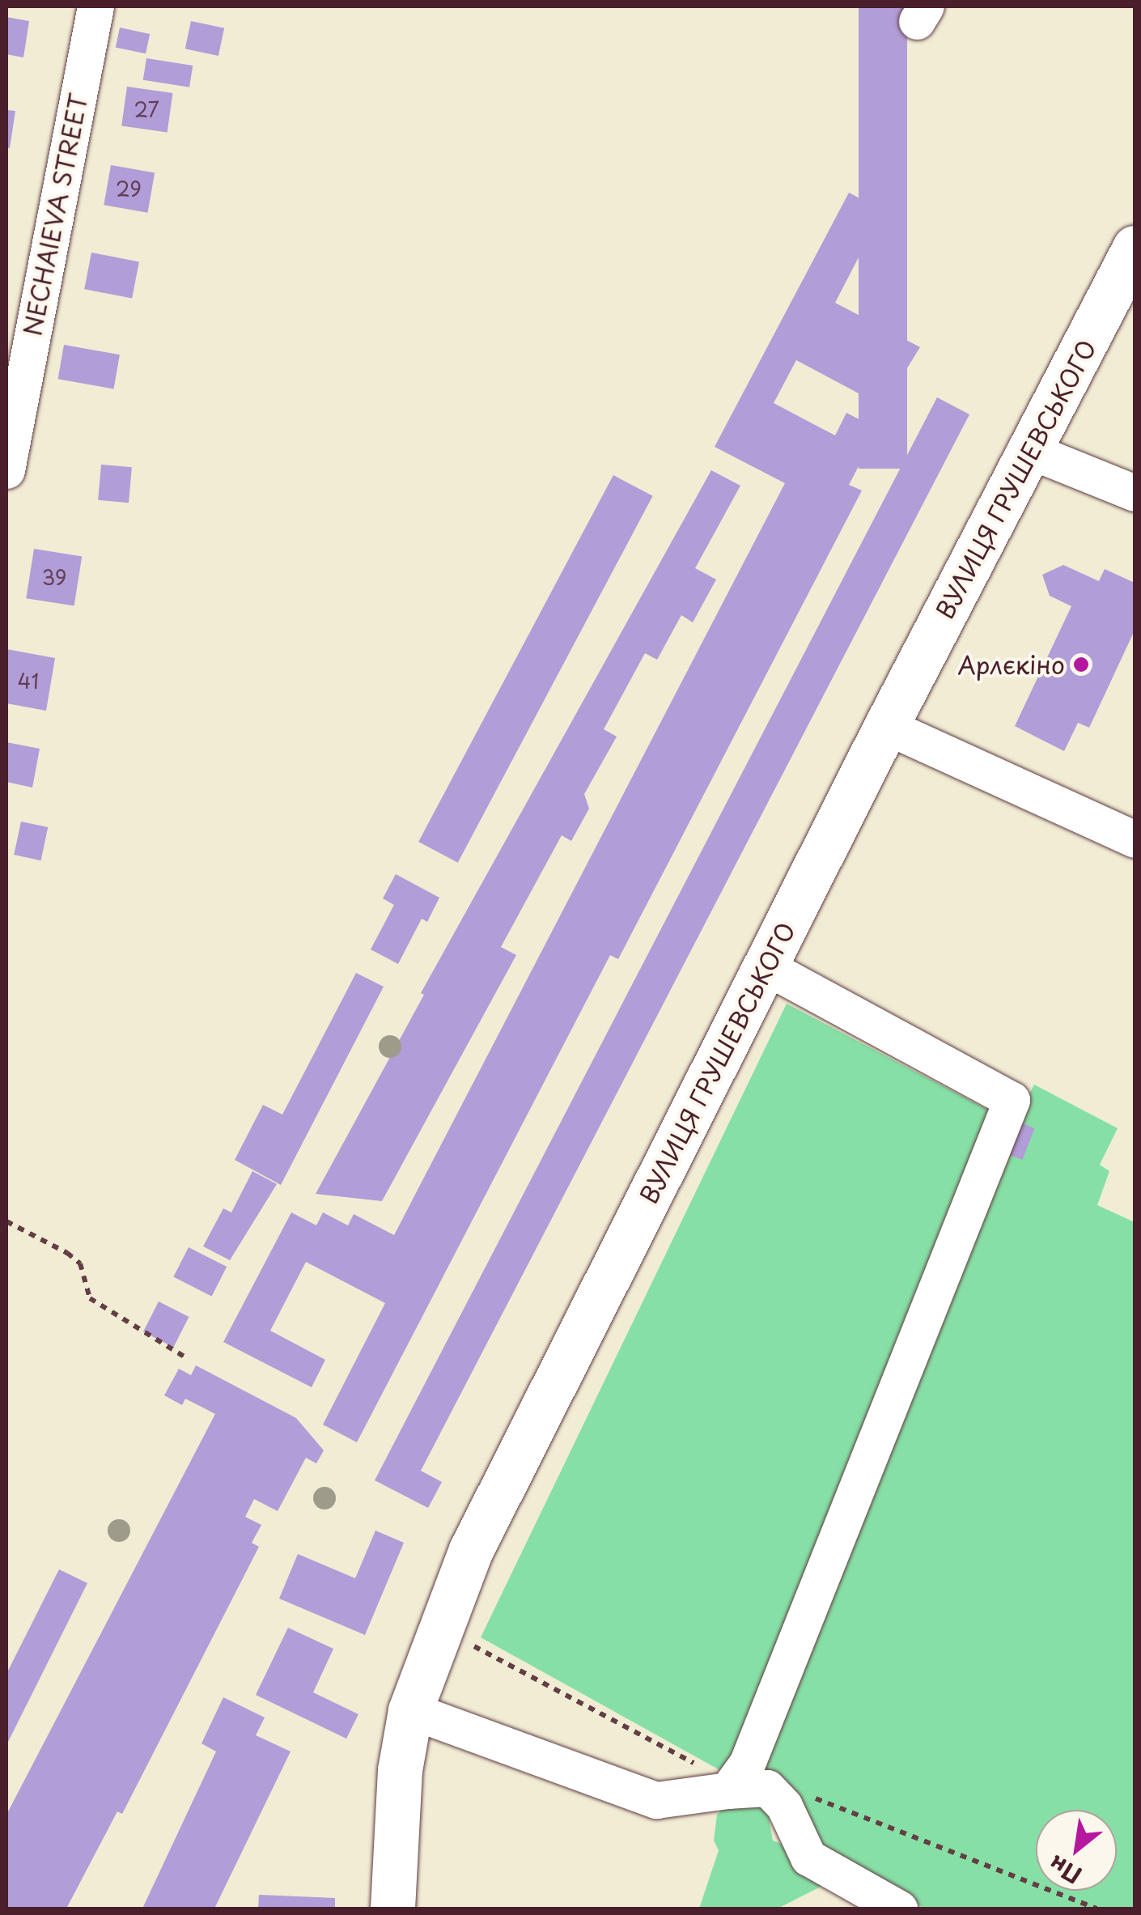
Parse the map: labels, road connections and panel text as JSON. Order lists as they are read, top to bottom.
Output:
{
  "streets": {
    "main road": ["ВУЛИЦЯ ГРУШЕВСЬКОГО"],
    "street": ["NECHAIEVA STREET"]
  },
  "places": ["Арлєкіно"],
  "house_numbers": [
    "27",
    "29",
    "39",
    "41"
  ],
  "north": "bottom left"
}
